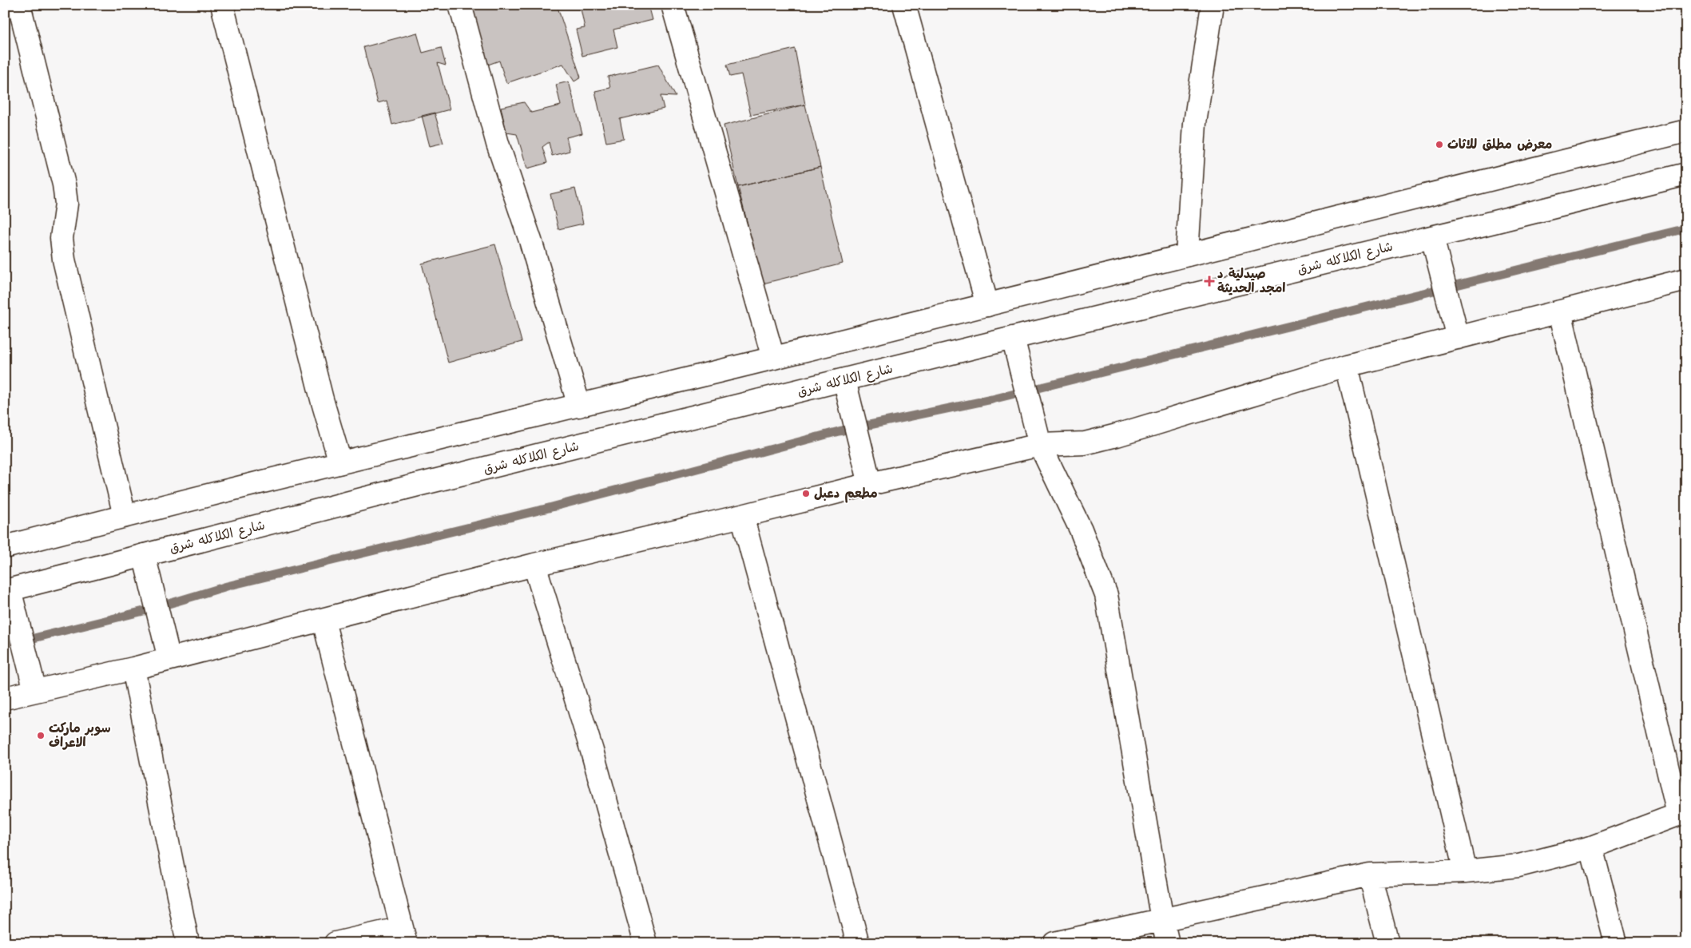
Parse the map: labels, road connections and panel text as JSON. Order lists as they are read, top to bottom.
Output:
{
  "streets": {
    "street": ["شارع الكلاكله شرق"]
  },
  "places": {
    "other": ["معرض مطلق للاثاث", "مطعم دعبل", "سوبر ماركت الاعراف"],
    "health": ["صيدلية د امجد الحديثة"]
  }
}
